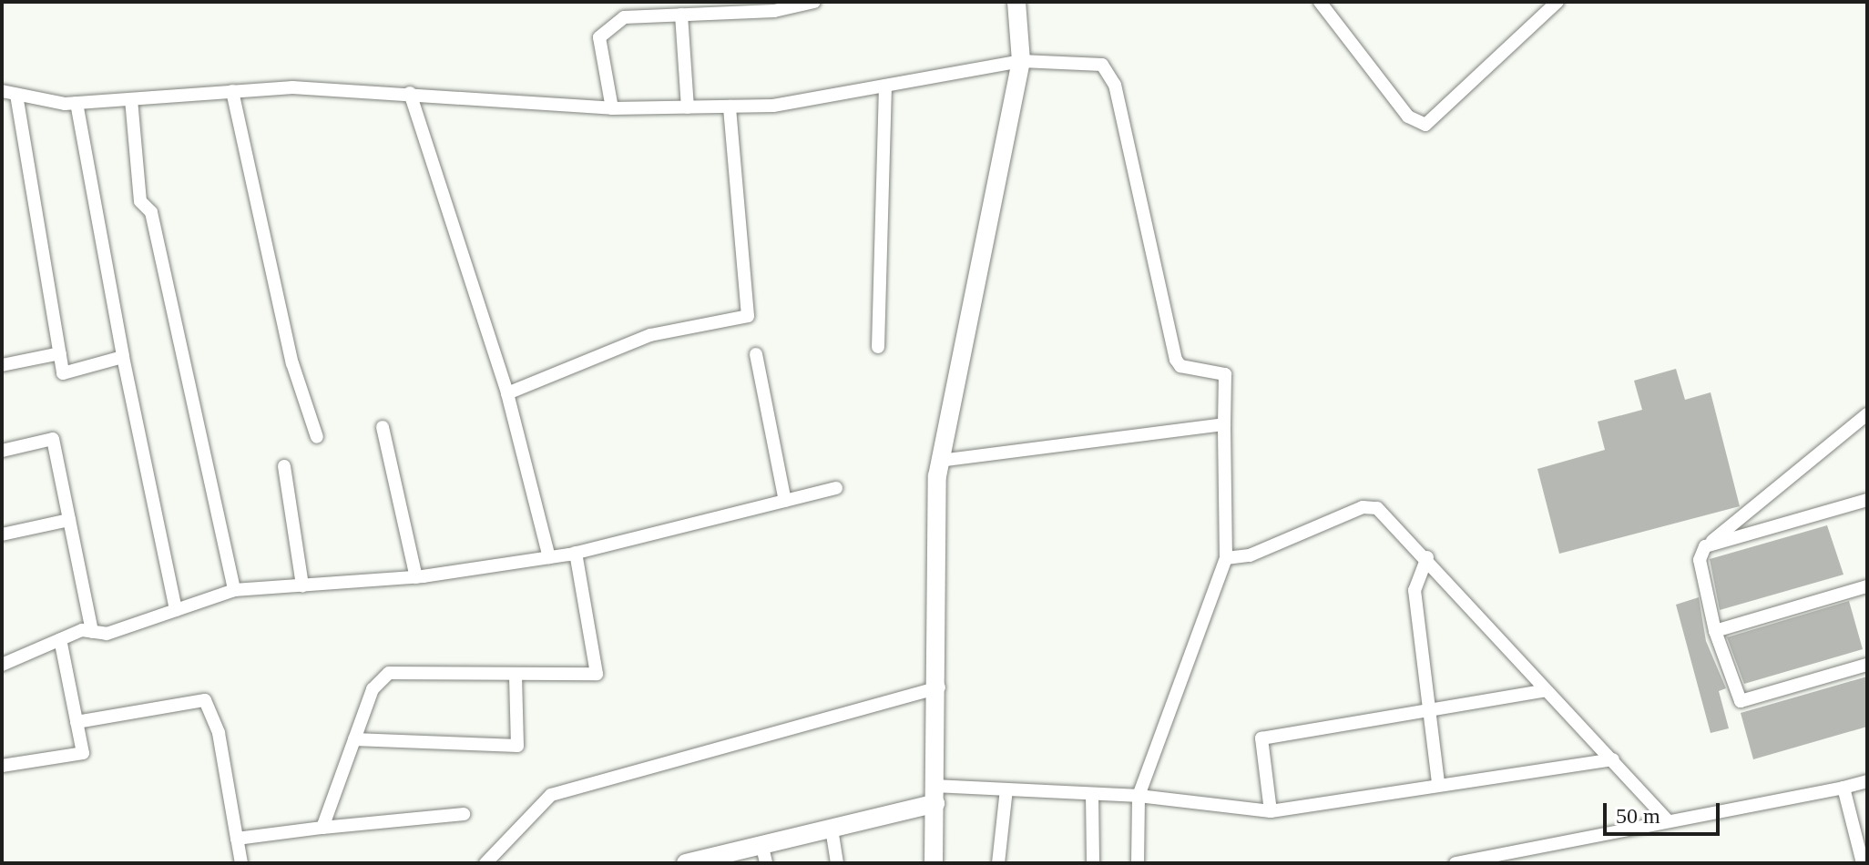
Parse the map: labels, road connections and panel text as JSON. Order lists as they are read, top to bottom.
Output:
{
  "scale_bar": "50 m"
}
